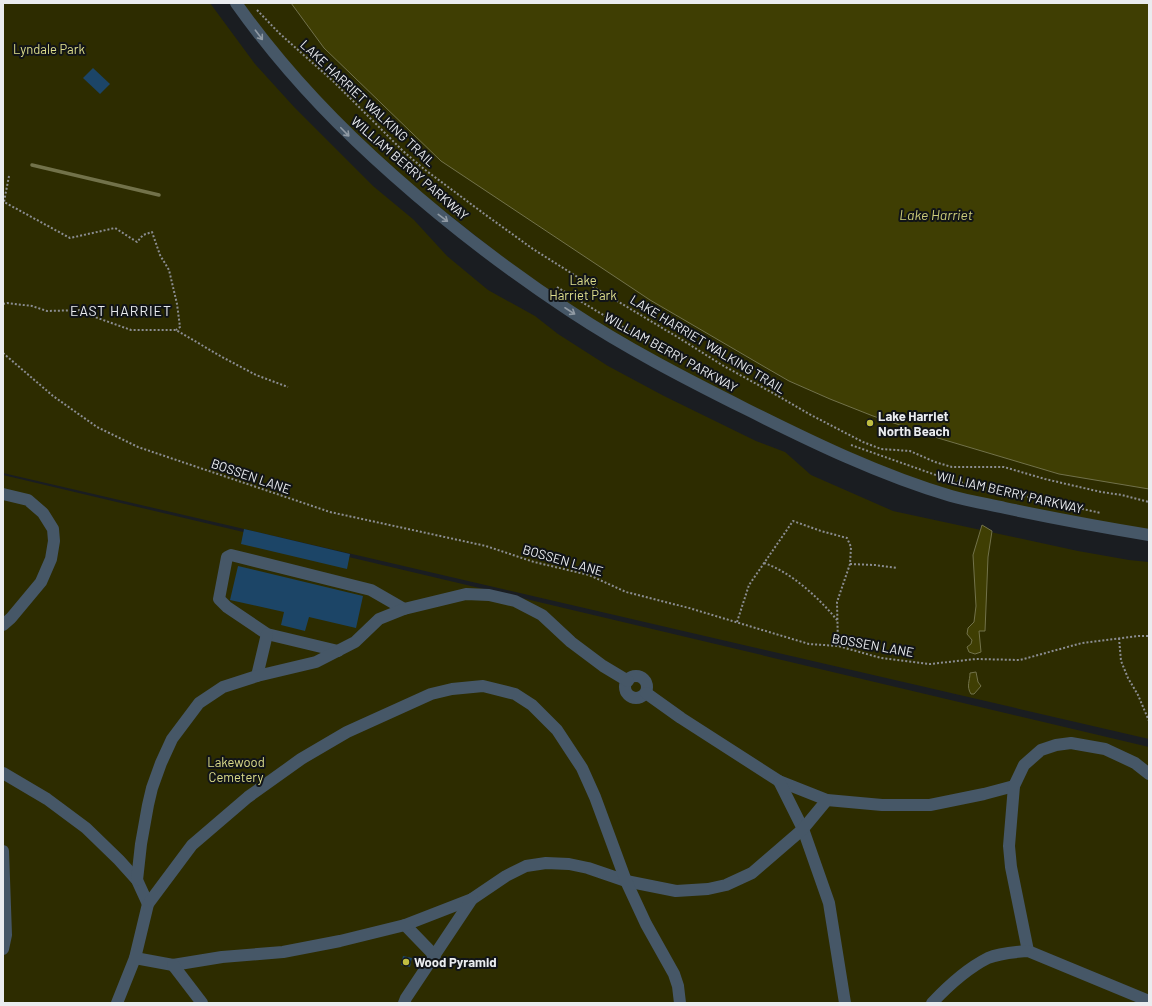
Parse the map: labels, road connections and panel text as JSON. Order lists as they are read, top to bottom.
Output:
{
  "streets": {
    "street": ["WILLIAM BERRY PARKWAY"],
    "path": ["LAKE HARRIET WALKING TRAIL", "BOSSEN LANE"]
  },
  "one_way": ["WILLIAM BERRY PARKWAY"],
  "districts": ["EAST HARRIET"],
  "water": ["Lake Harriet"],
  "parks": ["Lyndale Park", "Lake Harriet Park", "Lakewood Cemetery"],
  "places": ["Lake Harriet North Beach", "Wood Pyramid"]
}
